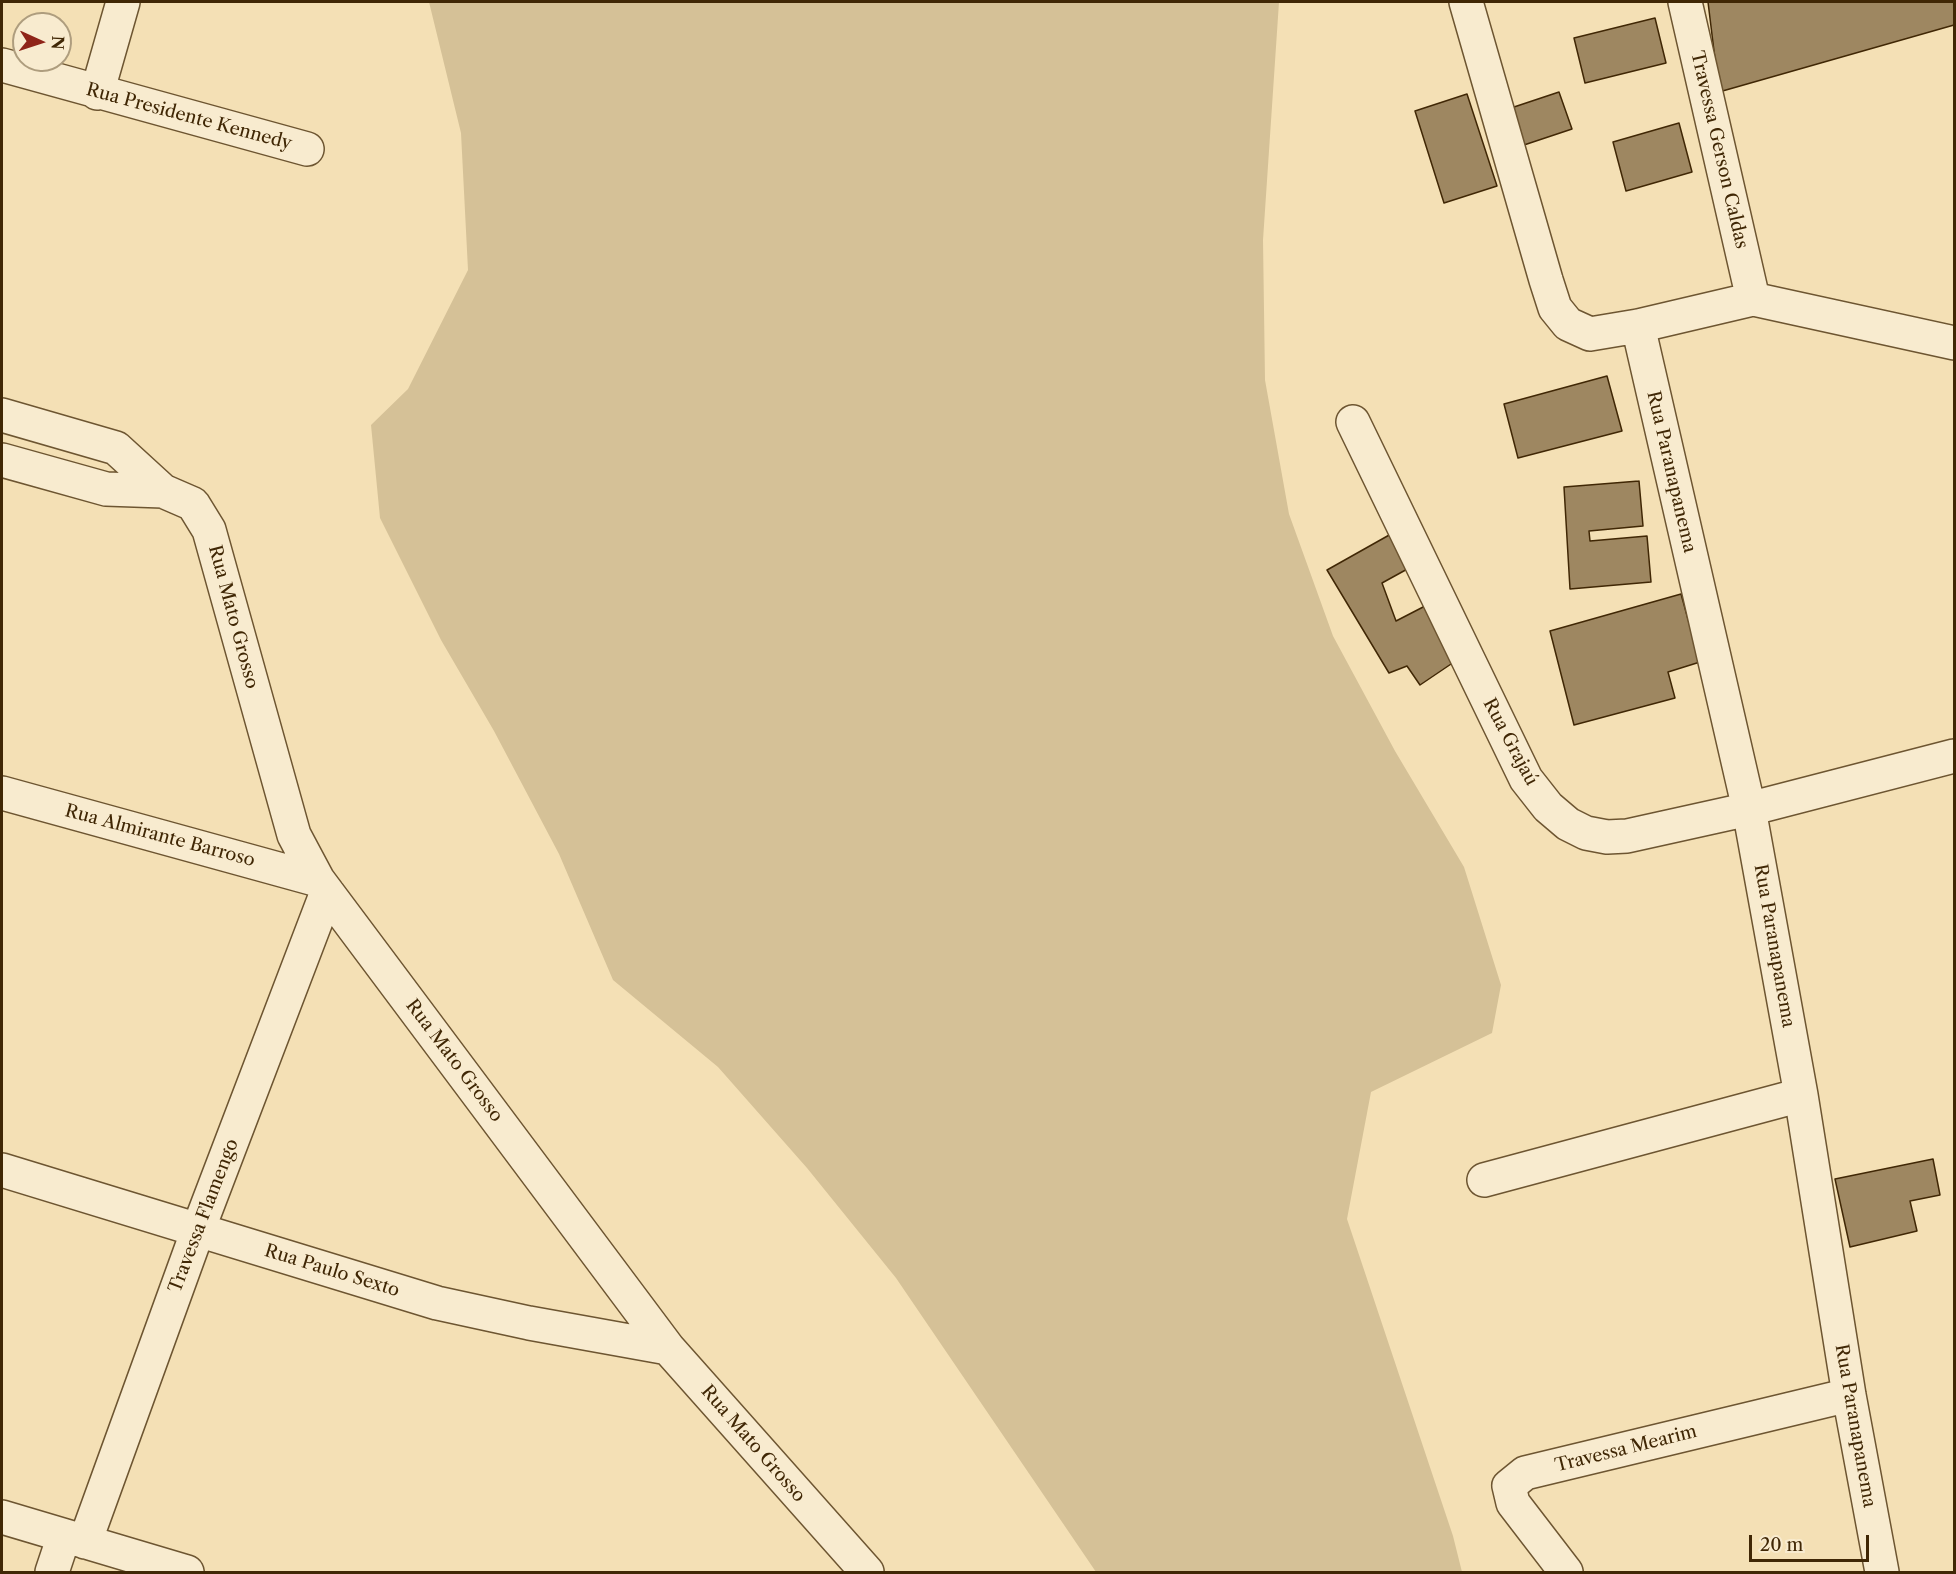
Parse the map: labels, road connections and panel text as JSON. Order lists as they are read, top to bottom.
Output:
{
  "streets": {
    "street": [
      "Rua Presidente Kennedy",
      "Travessa Gerson Caldas",
      "Rua Paranapanema",
      "Rua Mato Grosso",
      "Rua Grajaú",
      "Rua Almirante Barroso",
      "Travessa Flamengo",
      "Rua Paulo Sexto",
      "Travessa Mearim"
    ]
  },
  "crossings": [
    ["Rua Paranapanema", "Rua Grajaú"],
    ["Rua Paranapanema", "Travessa Mearim"],
    ["Rua Mato Grosso", "Rua Almirante Barroso"],
    ["Rua Mato Grosso", "Travessa Flamengo"],
    ["Rua Mato Grosso", "Rua Paulo Sexto"],
    ["Rua Almirante Barroso", "Travessa Flamengo"],
    ["Travessa Flamengo", "Rua Paulo Sexto"]
  ],
  "scale_bar": "20 m",
  "north": "right"
}
